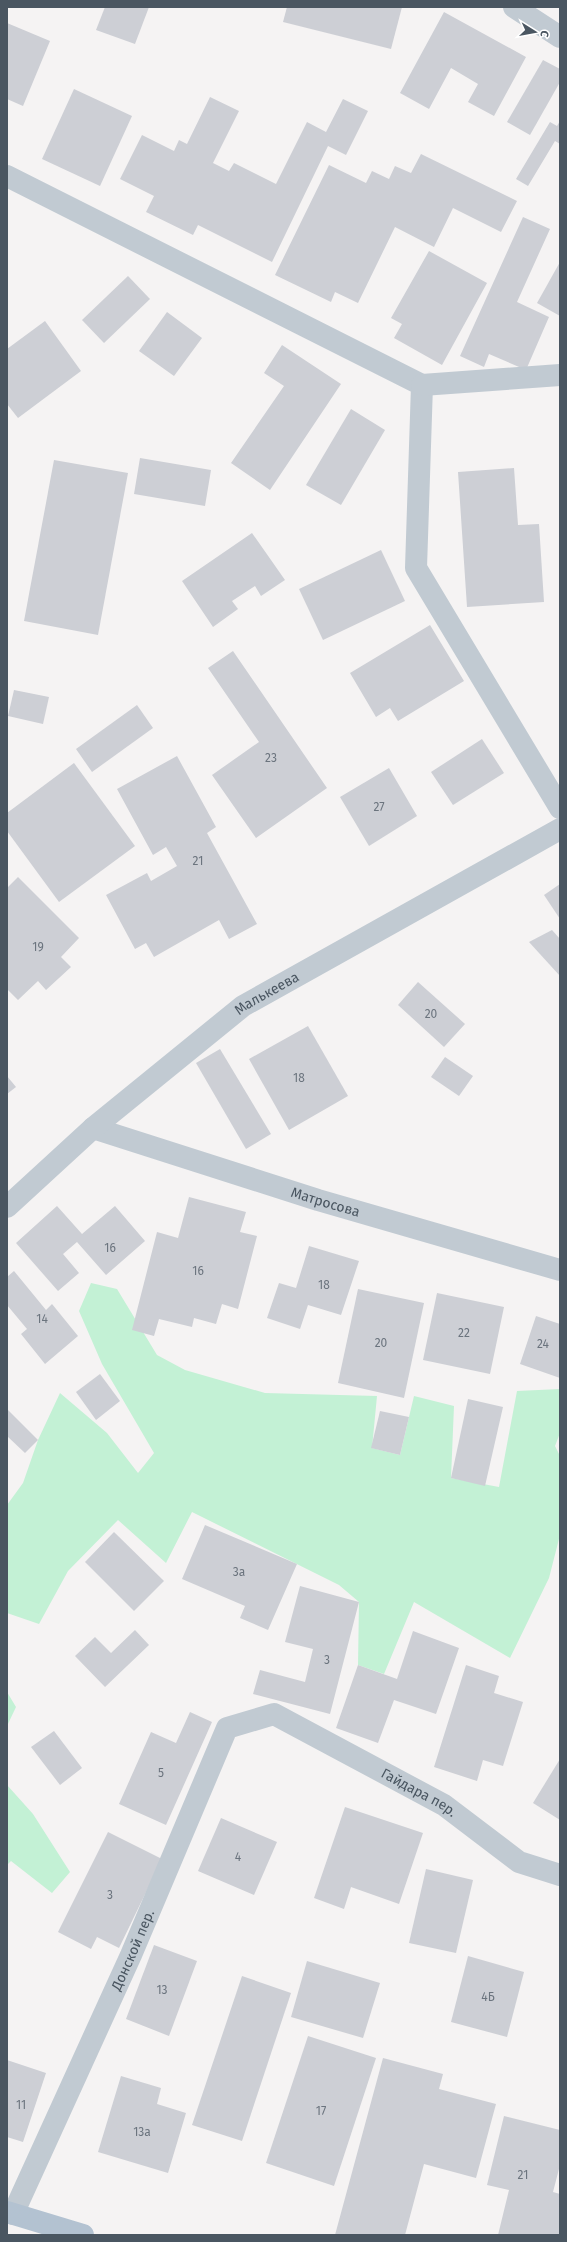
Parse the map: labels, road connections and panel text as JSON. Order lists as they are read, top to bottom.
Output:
{
  "streets": {
    "street": [
      "Малькеева",
      "Матросова",
      "Гайдара пер.",
      "Донской пер."
    ]
  },
  "crossings": [
    ["Малькеева", "Матросова"],
    ["Гайдара пер.", "Донской пер."]
  ],
  "house_numbers": [
    "23",
    "27",
    "21",
    "19",
    "20",
    "18",
    "16",
    "16",
    "18",
    "14",
    "22",
    "20",
    "24",
    "3а",
    "3",
    "5",
    "4",
    "3",
    "13",
    "4Б",
    "11",
    "17",
    "13а",
    "21"
  ],
  "north": "right"
}
